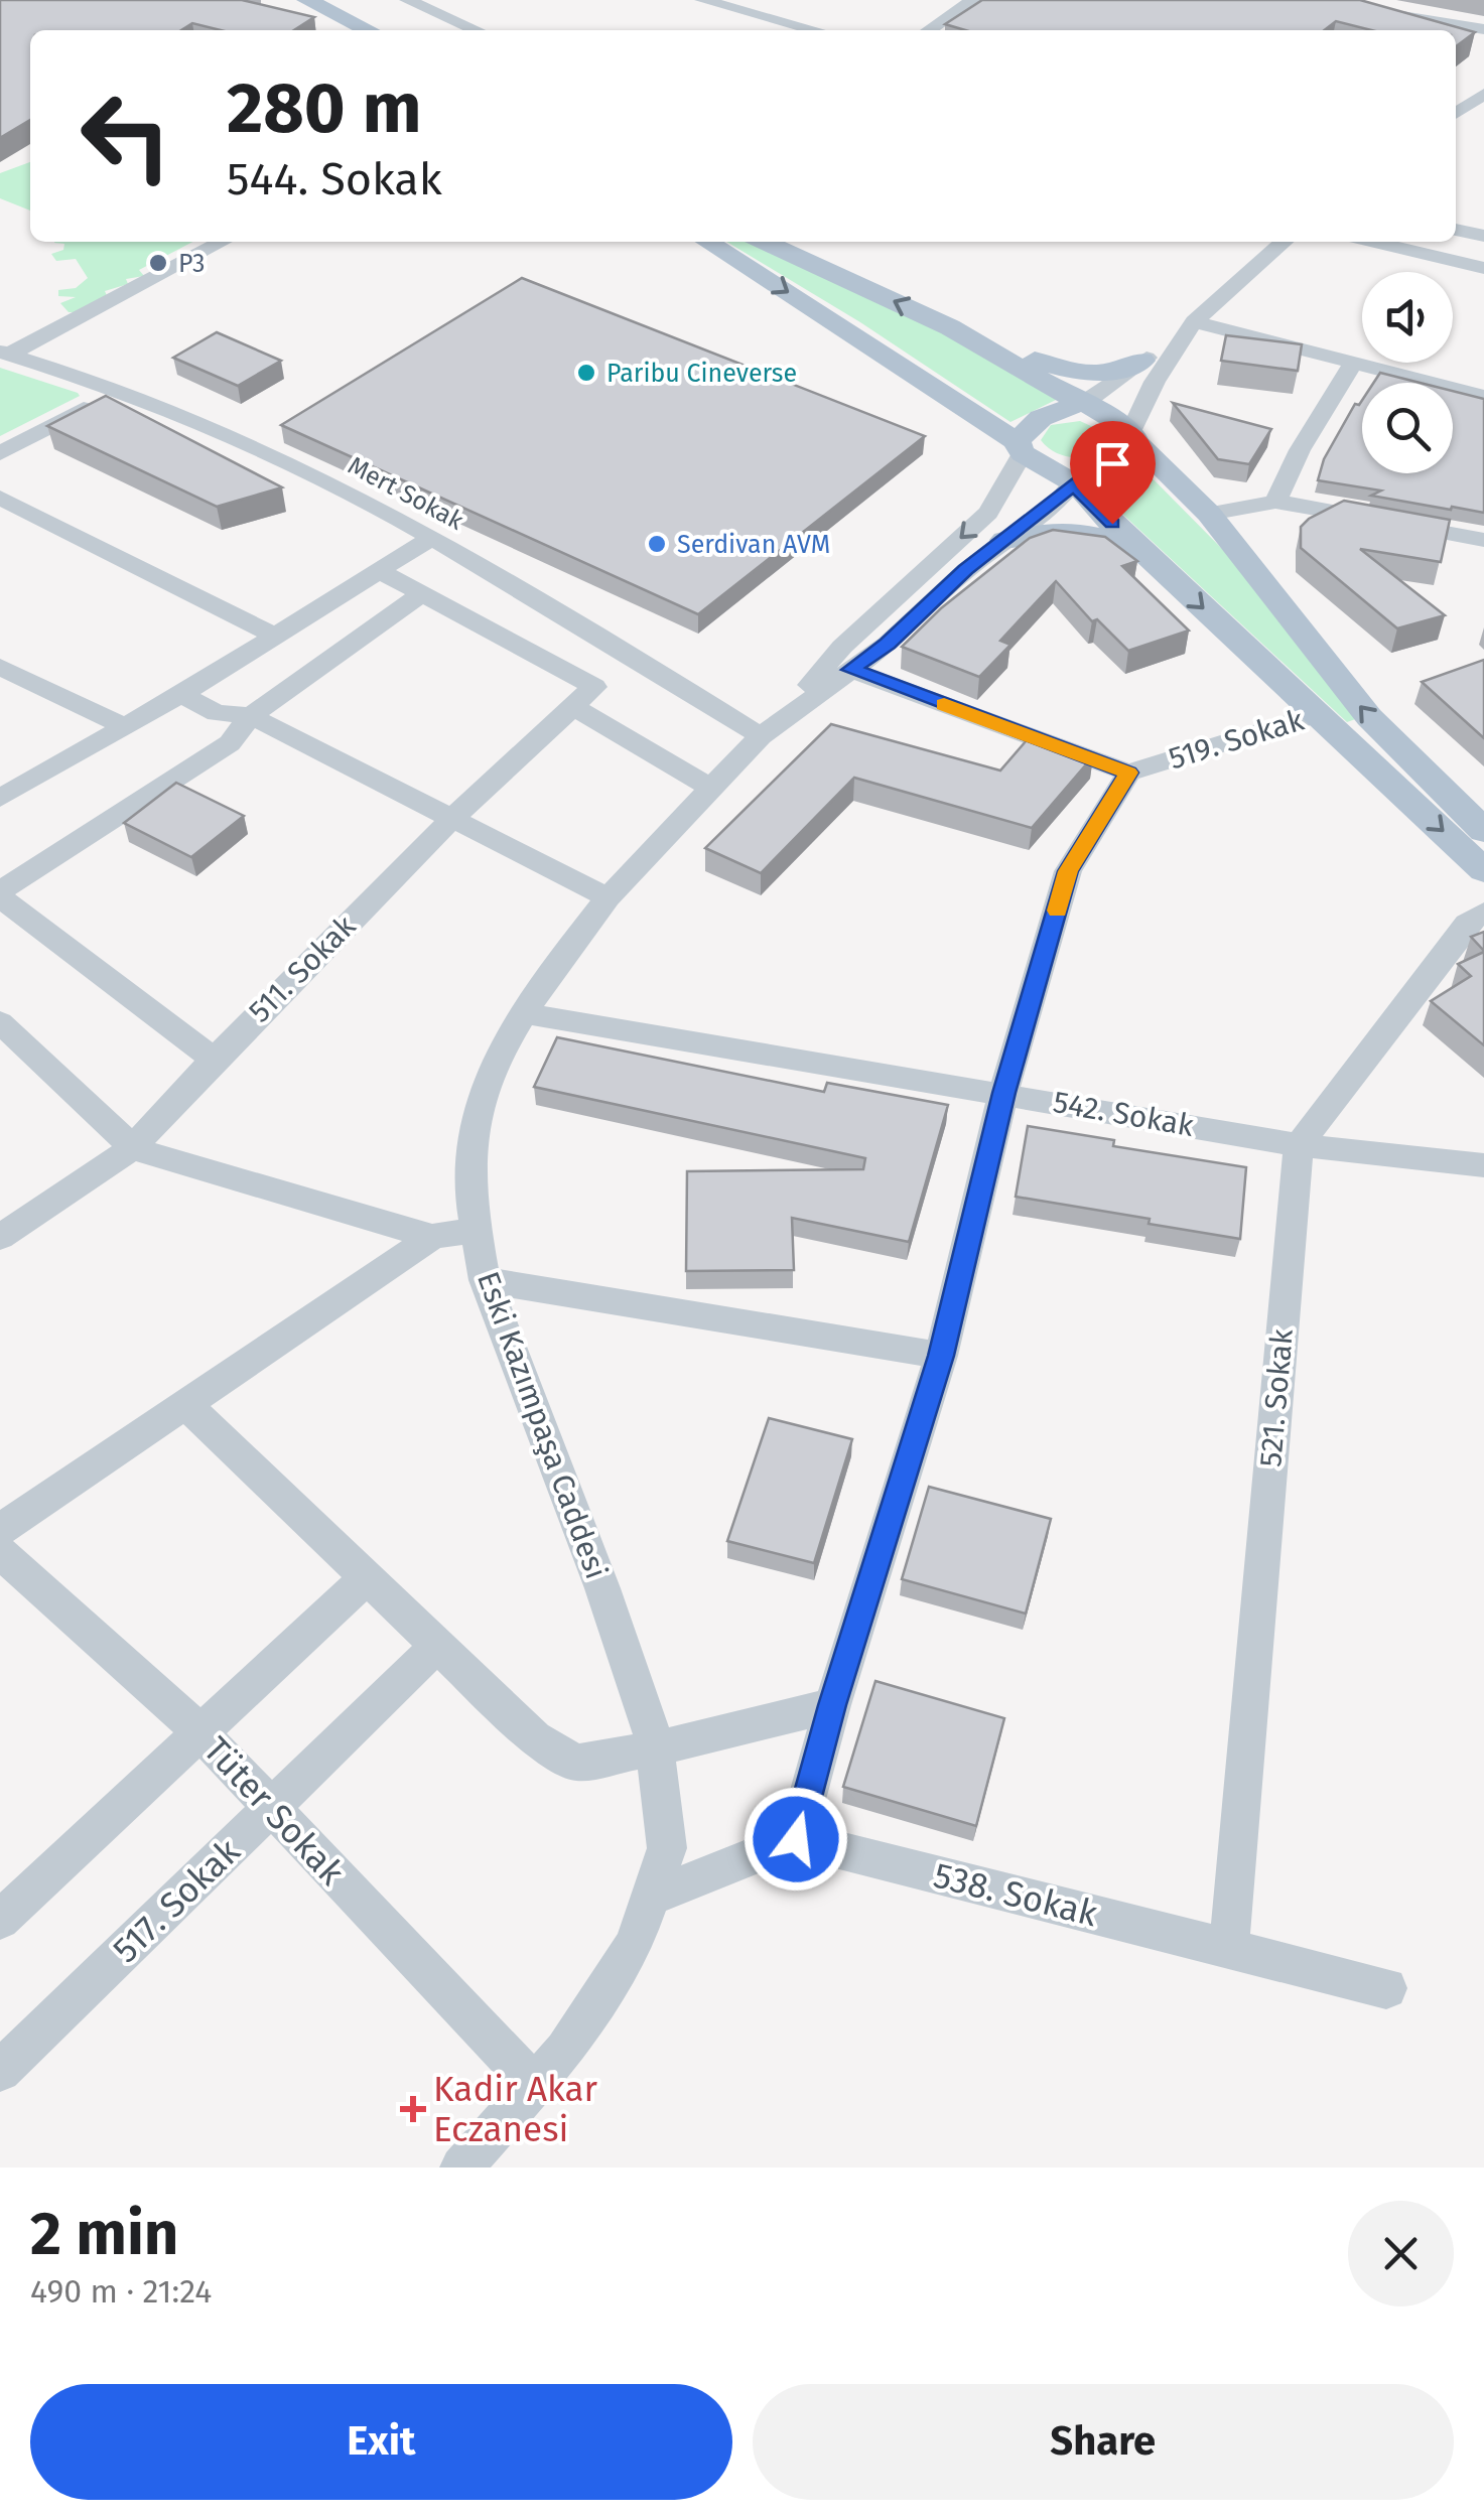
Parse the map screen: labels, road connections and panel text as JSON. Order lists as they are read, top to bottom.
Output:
{
  "streets": {
    "street": [
      "Mert Sokak",
      "519. Sokak",
      "511. Sokak",
      "542. Sokak",
      "521. Sokak",
      "Eski Kazımpaşa Caddesi",
      "Tüter Sokak",
      "538. Sokak",
      "517. Sokak"
    ]
  },
  "crossings": [
    ["Mert Sokak", "Eski Kazımpaşa Caddesi"],
    ["519. Sokak", "542. Sokak"],
    ["519. Sokak", "538. Sokak"],
    ["542. Sokak", "521. Sokak"],
    ["542. Sokak", "Eski Kazımpaşa Caddesi"],
    ["521. Sokak", "538. Sokak"],
    ["Eski Kazımpaşa Caddesi", "Tüter Sokak"],
    ["Tüter Sokak", "517. Sokak"]
  ],
  "places": {
    "other": ["P3", "Paribu Cineverse", "Serdivan AVM"],
    "health": ["Kadir Akar Eczanesi"]
  },
  "page": {
    "turn": ["280 m", "544. Sokak"],
    "heading": ["2 min", "490 m · 21:24"],
    "buttons": ["Exit", "Share"]
  }
}
